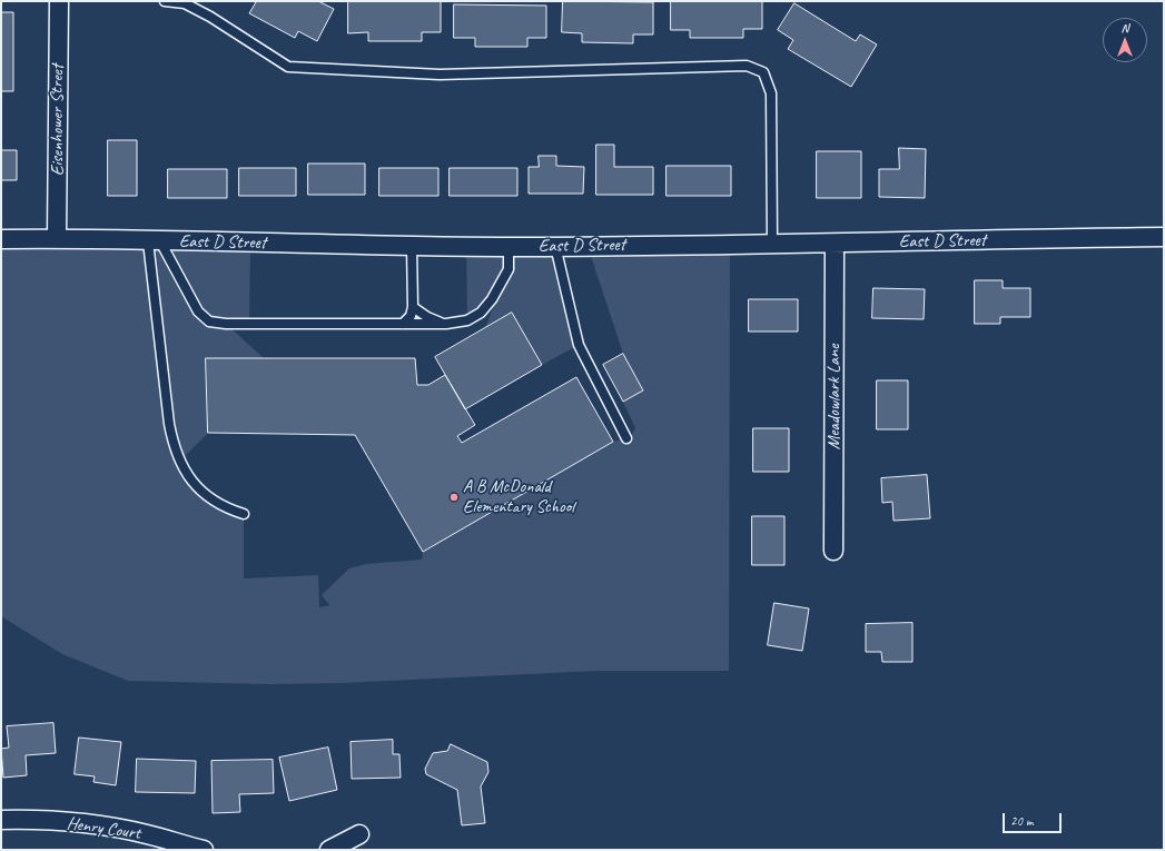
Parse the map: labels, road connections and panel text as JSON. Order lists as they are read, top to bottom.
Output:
{
  "streets": {
    "street": [
      "Eisenhower Street",
      "East D Street",
      "Meadowlark Lane",
      "Henry Court"
    ]
  },
  "crossings": [
    ["Eisenhower Street", "East D Street"],
    ["East D Street", "Meadowlark Lane"]
  ],
  "places": ["A B McDonald Elementary School"],
  "scale_bar": "20 m",
  "north": "top"
}
